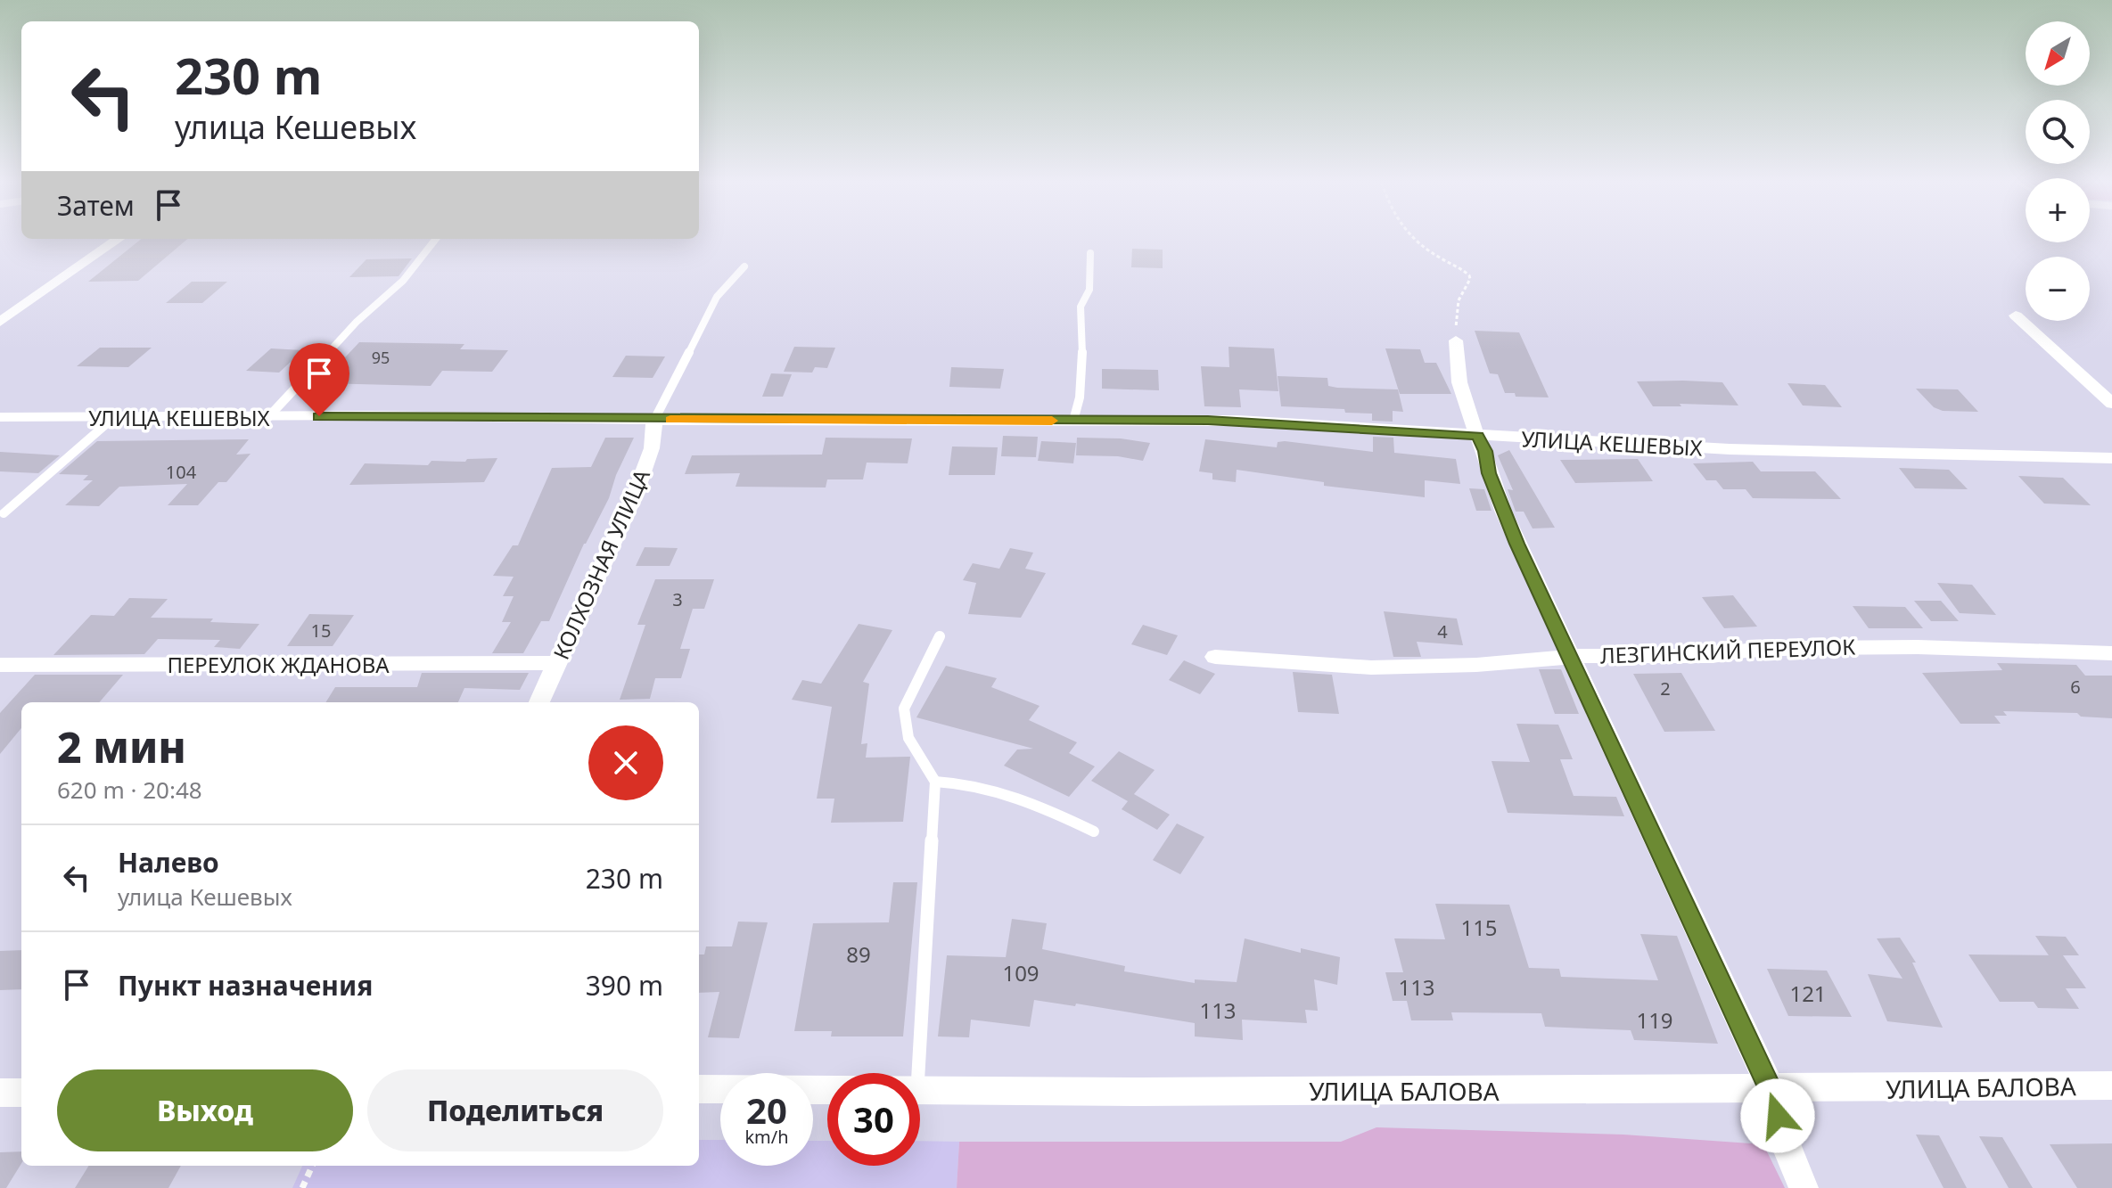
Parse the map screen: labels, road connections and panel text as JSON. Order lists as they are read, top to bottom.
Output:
{
  "streets": {
    "street": [
      "УЛИЦА КЕШЕВЫХ",
      "КОЛХОЗНАЯ УЛИЦА",
      "ЛЕЗГИНСКИЙ ПЕРЕУЛОК",
      "ПЕРЕУЛОК ЖДАНОВА",
      "УЛИЦА БАЛОВА"
    ]
  },
  "crossings": [
    ["УЛИЦА КЕШЕВЫХ", "КОЛХОЗНАЯ УЛИЦА"],
    ["КОЛХОЗНАЯ УЛИЦА", "ПЕРЕУЛОК ЖДАНОВА"]
  ],
  "house_numbers": [
    "95",
    "104",
    "3",
    "15",
    "4",
    "6",
    "2",
    "115",
    "89",
    "109",
    "113",
    "121",
    "113",
    "119"
  ],
  "north": "bottom left",
  "page": {
    "map_buttons": ["+", "−"],
    "turn": ["230 m", "улица Кешевых"],
    "then": "Затем",
    "heading": ["2 мин", "620 m · 20:48"],
    "list": [
      {
        "name": "Налево",
        "note": "улица Кешевых",
        "value": "230 m"
      },
      {
        "name": "Пункт назначения",
        "value": "390 m"
      }
    ],
    "buttons": ["Выход", "Поделиться"],
    "speed": "20 km/h",
    "limit": "30"
  }
}
